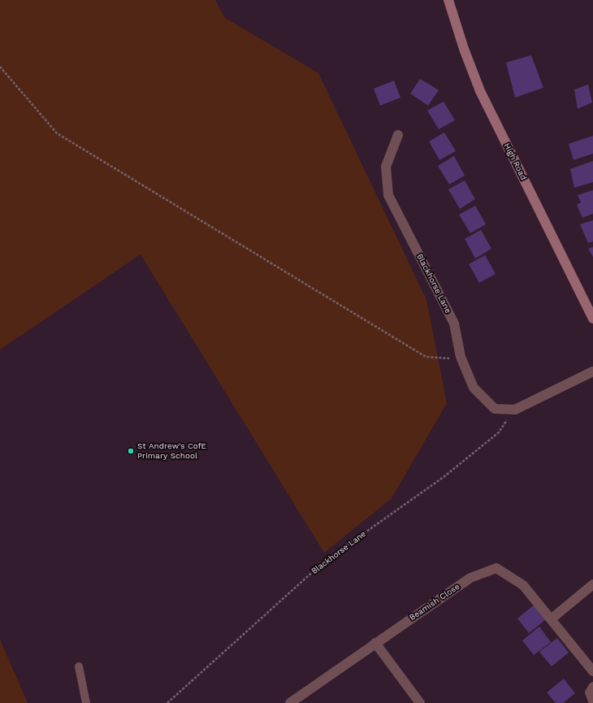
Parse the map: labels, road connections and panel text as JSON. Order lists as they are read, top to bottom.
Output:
{
  "streets": {
    "main road": ["High Road"],
    "street": ["Blackhorse Lane", "Beamish Close"]
  },
  "places": ["St Andrew's CofE Primary School"]
}
